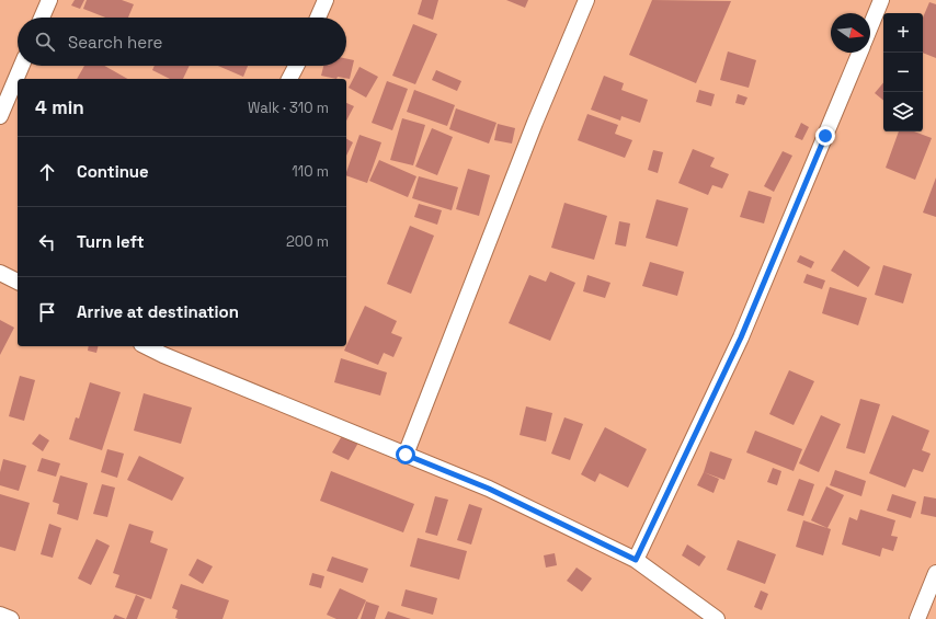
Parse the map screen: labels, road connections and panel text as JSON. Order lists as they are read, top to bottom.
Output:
{
  "north": "right",
  "page": {
    "map_buttons": ["+", "−"],
    "search": "Search here",
    "heading": ["4 min", "Walk · 310 m"],
    "list": [
      ["Continue", "110 m"],
      ["Turn left", "200 m"],
      "Arrive at destination"
    ]
  }
}
